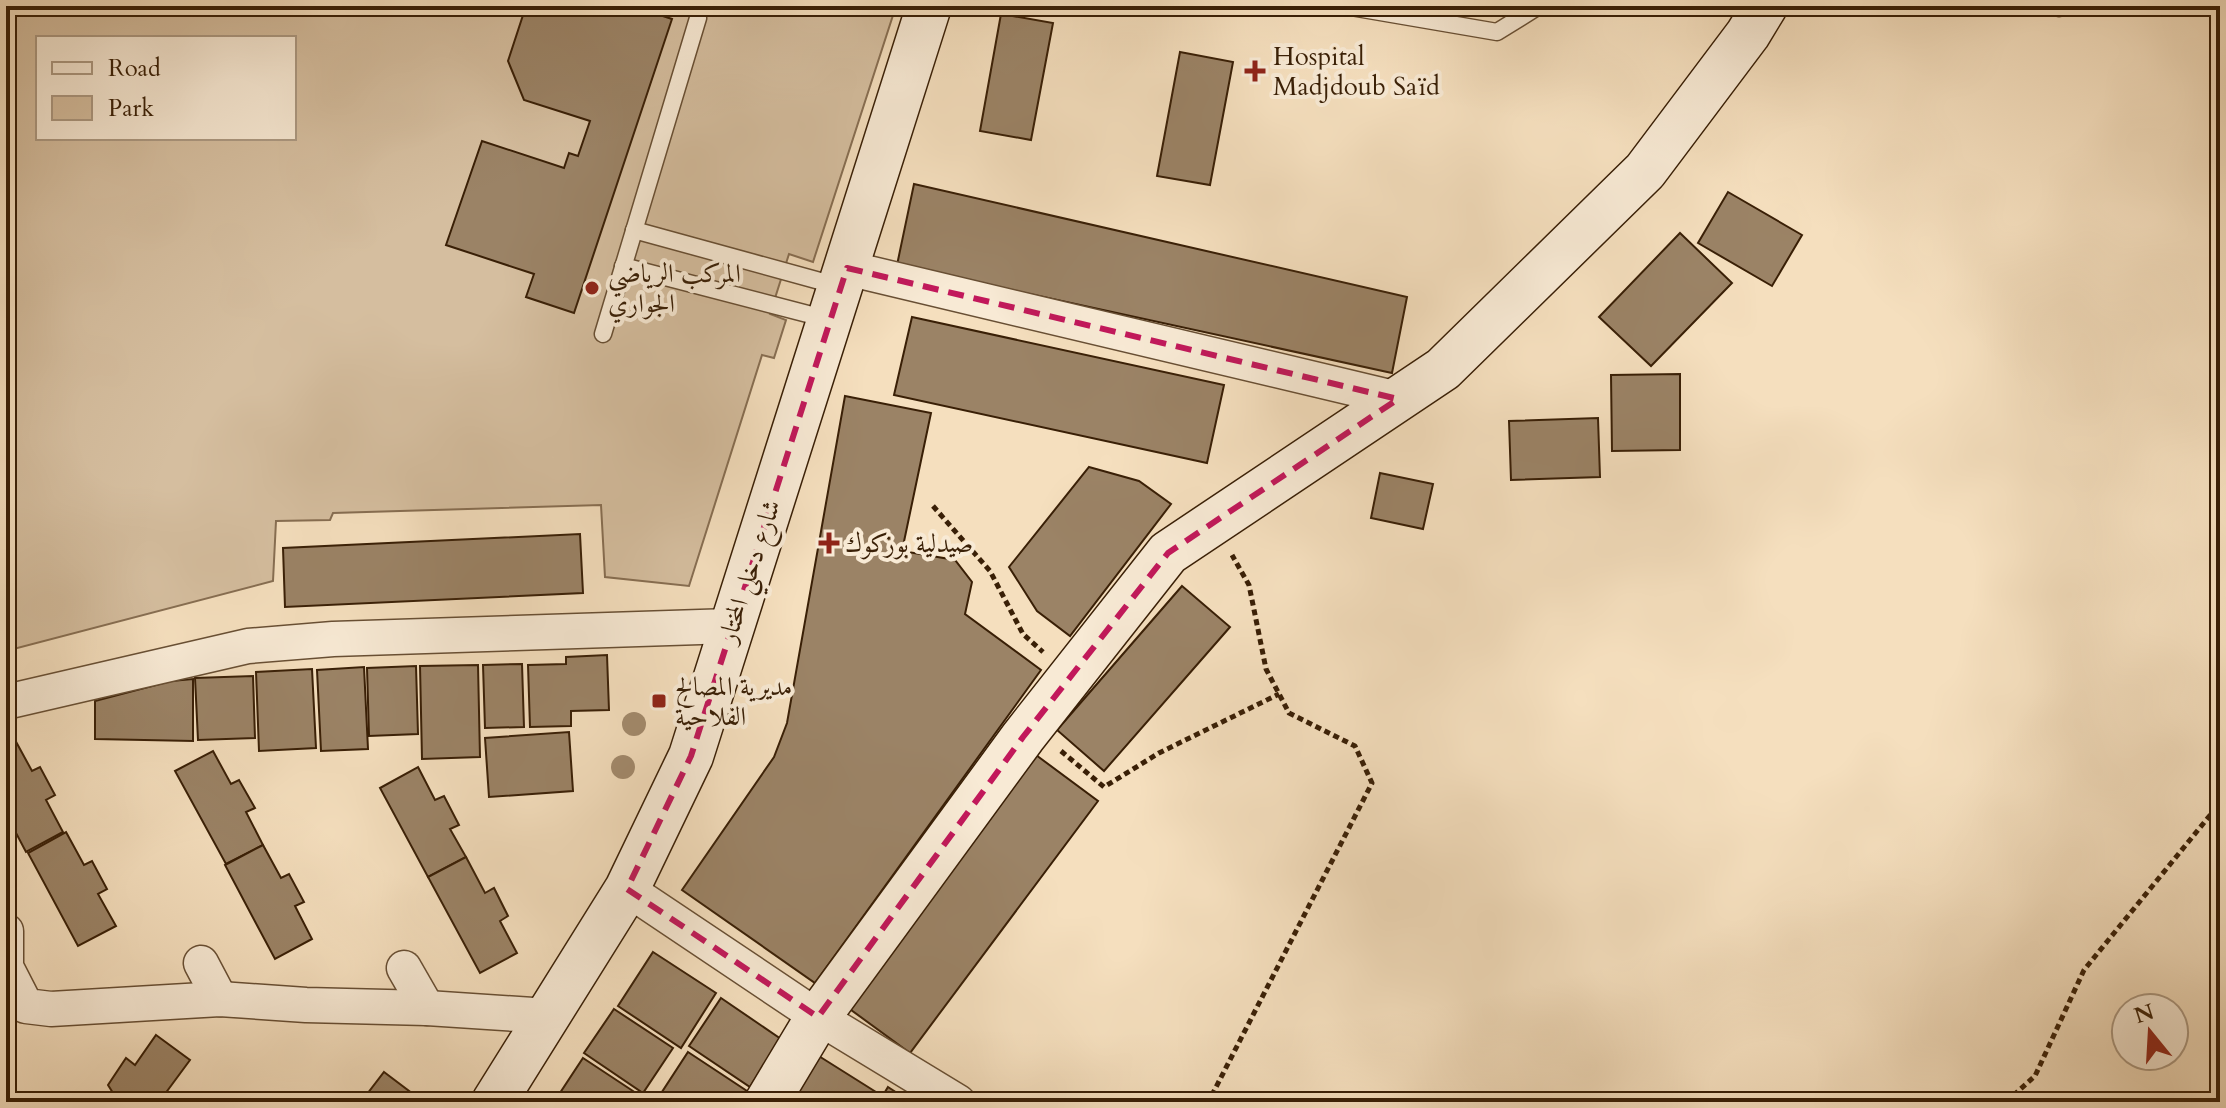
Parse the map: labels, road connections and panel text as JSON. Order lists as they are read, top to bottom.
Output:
{
  "streets": {
    "street": ["شارع دخلي المختار"]
  },
  "places": {
    "health": ["Hospital Madjdoub Saïd", "صيدلية بوزكوك"],
    "other": ["المركب الرياضي الجواري"],
    "transit": ["مديرية المصالح الفلاحية"]
  },
  "legend": ["Road", "Park"],
  "north": "top"
}
